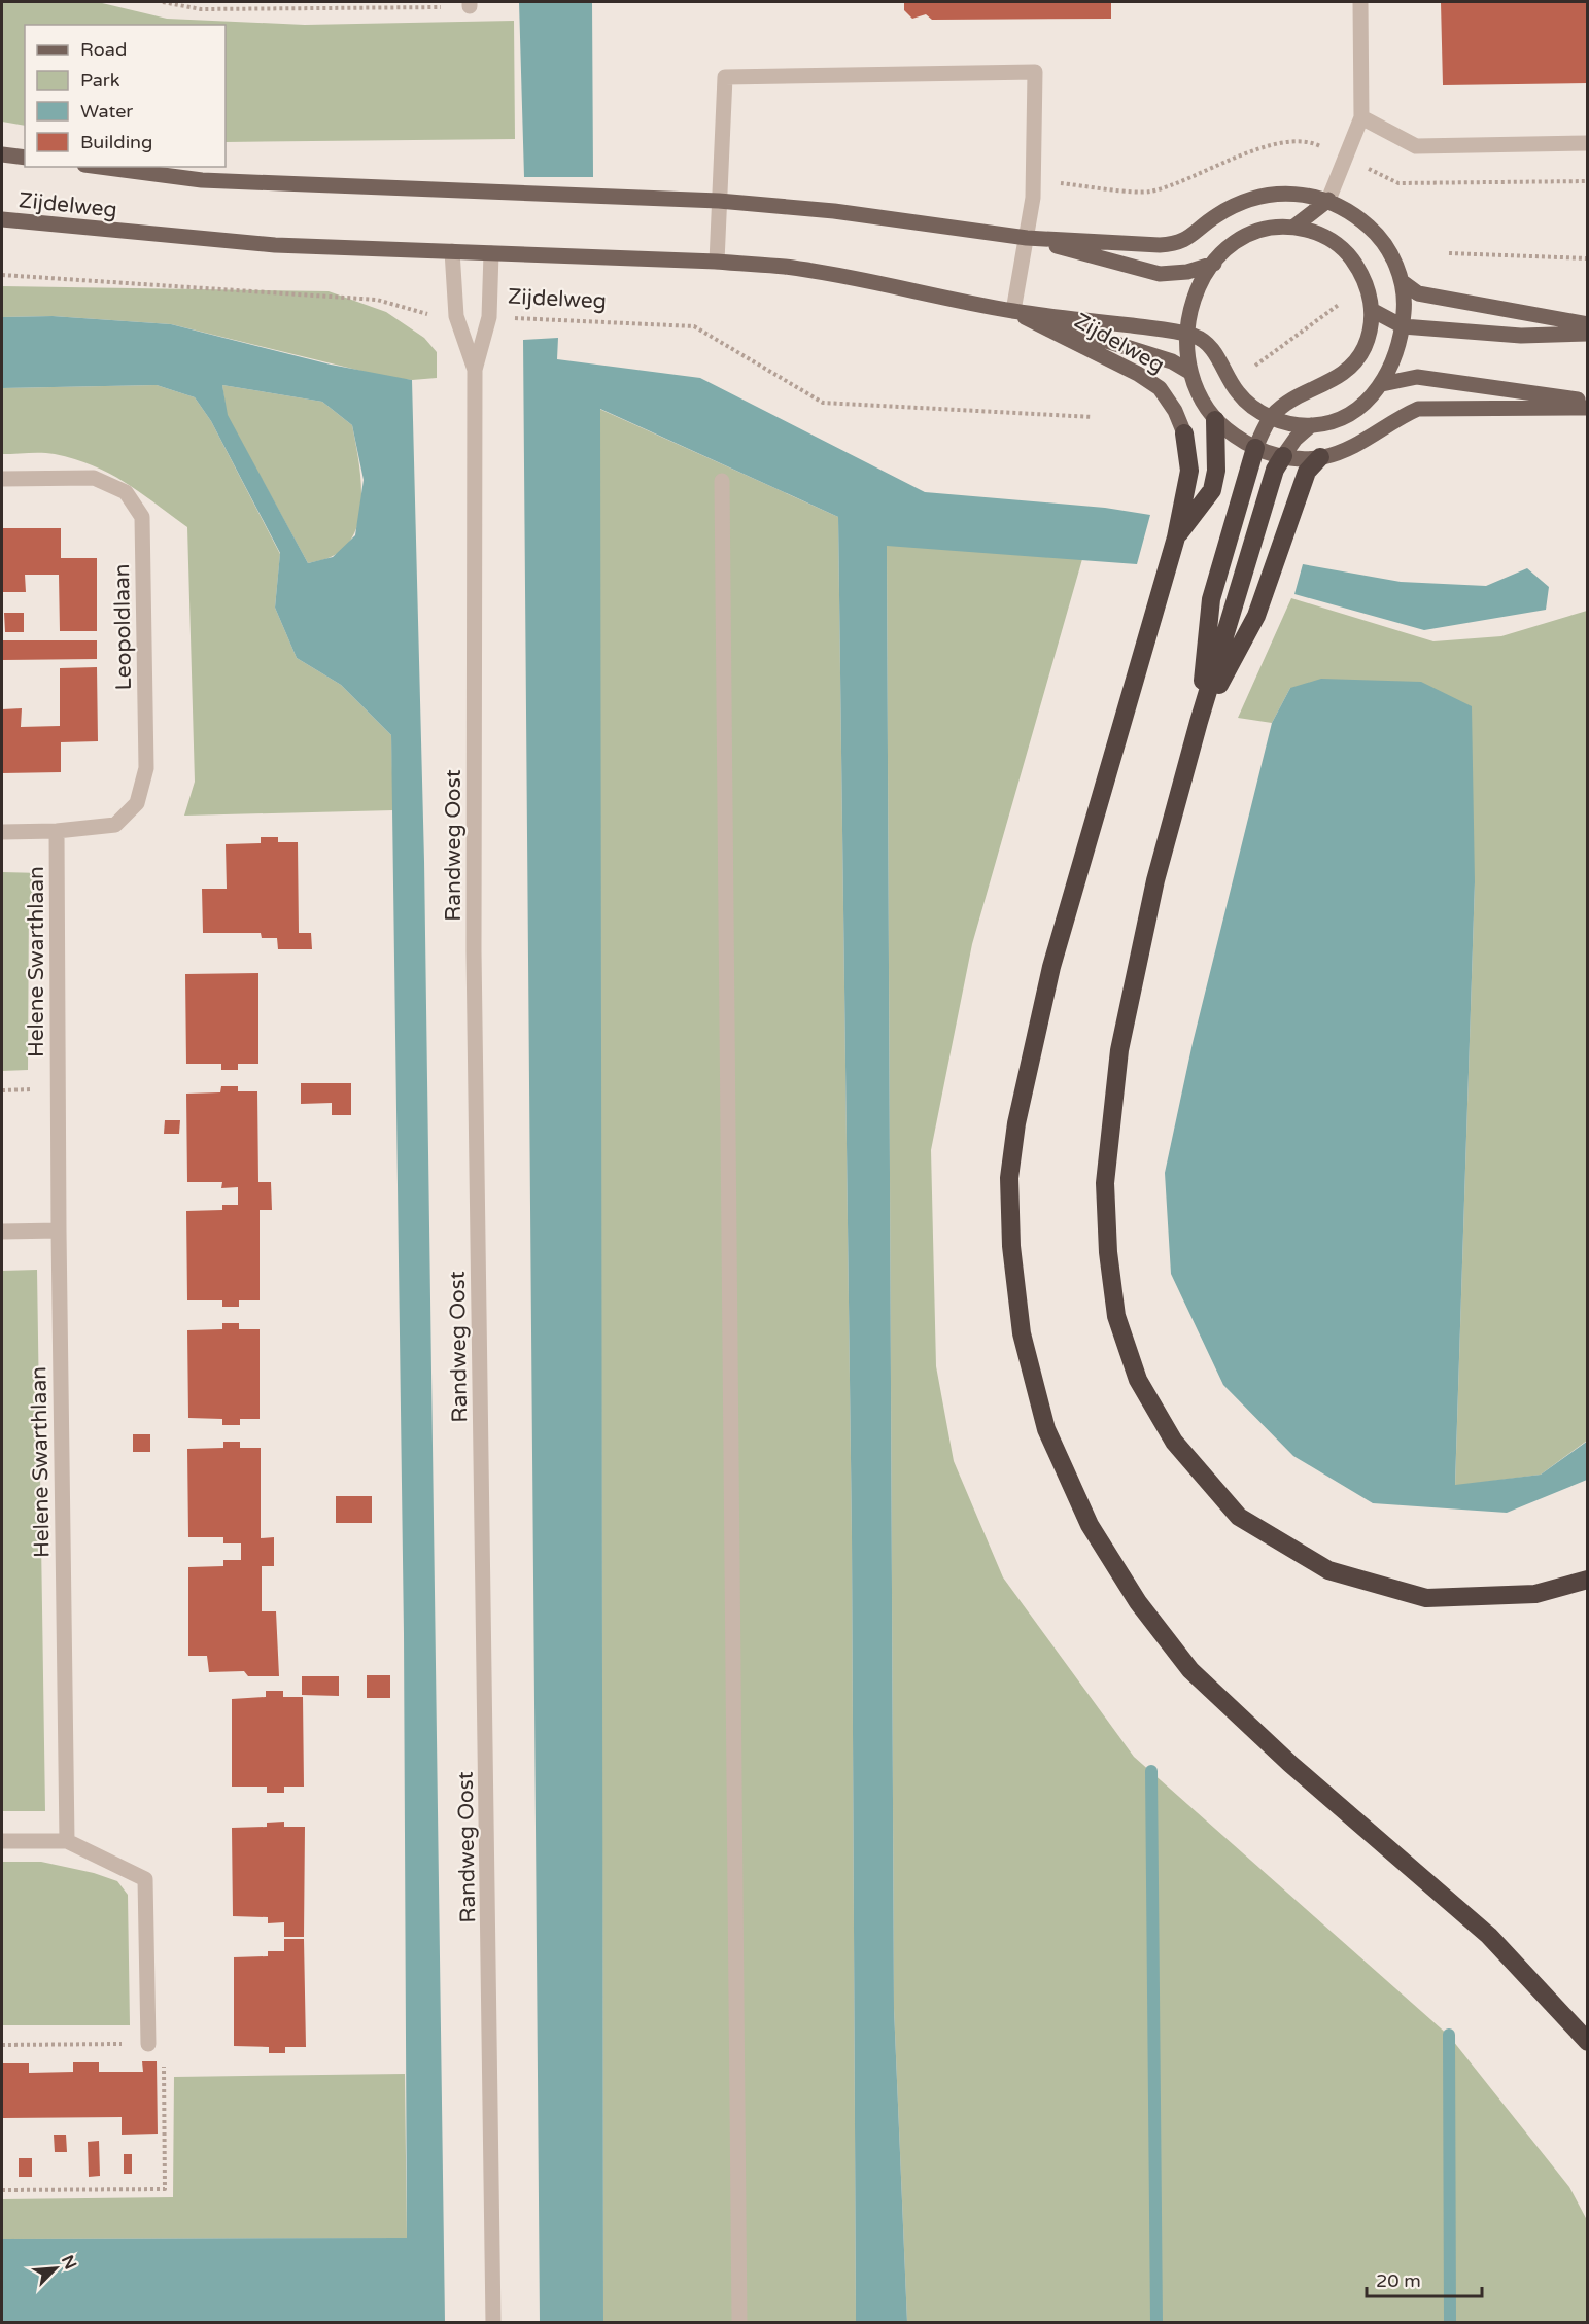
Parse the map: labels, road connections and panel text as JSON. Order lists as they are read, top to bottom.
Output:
{
  "streets": {
    "main road": ["Zijdelweg"],
    "street": ["Leopoldlaan", "Randweg Oost", "Helene Swarthlaan"]
  },
  "crossings": [
    ["Zijdelweg", "Randweg Oost"],
    ["Leopoldlaan", "Helene Swarthlaan"]
  ],
  "legend": [
    "Road",
    "Park",
    "Water",
    "Building"
  ],
  "scale_bar": "20 m",
  "north": "top right"
}
